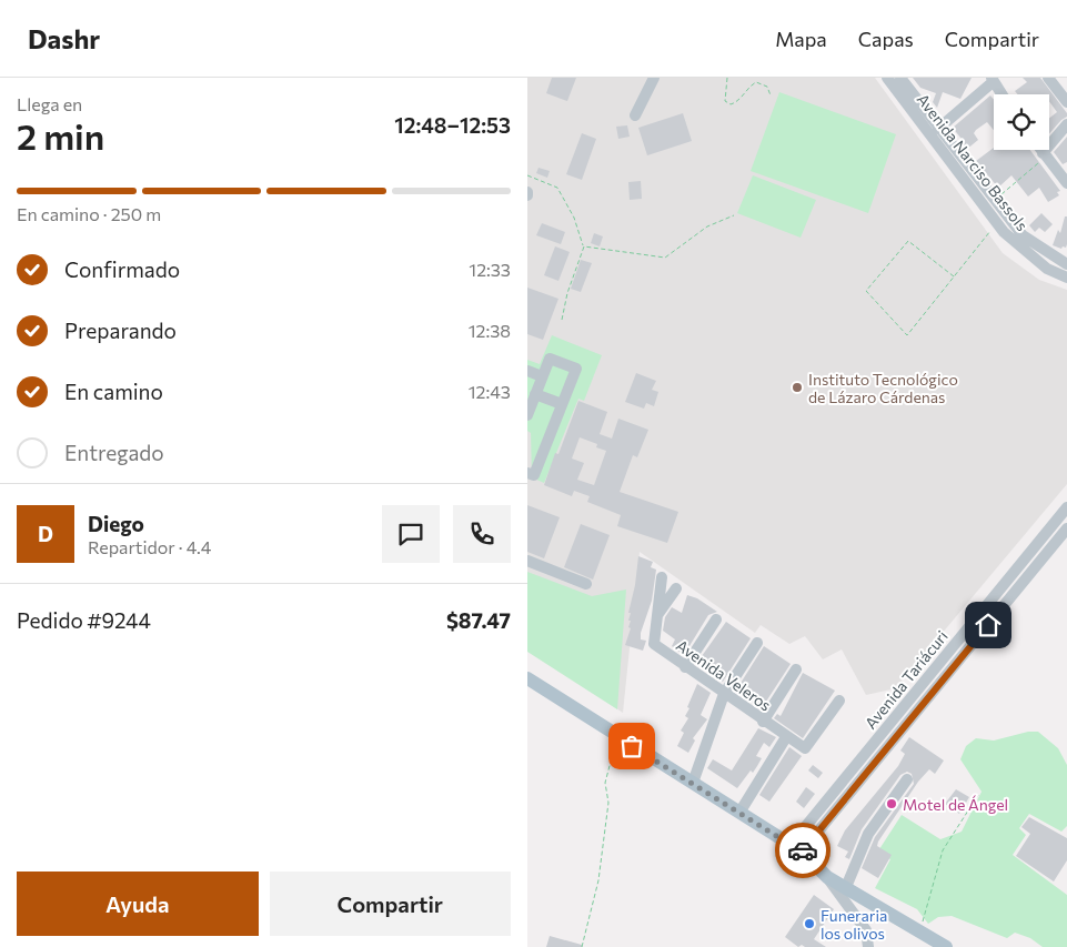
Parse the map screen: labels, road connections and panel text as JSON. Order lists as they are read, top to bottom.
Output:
{
  "streets": {
    "street": ["Avenida Narciso Bassols", "Avenida Veleros", "Avenida Tariácuri"]
  },
  "places": ["Instituto Tecnológico de Lázaro Cárdenas", "Motel de Ángel", "Funeraria los olivos"],
  "page": {
    "header": "Dashr",
    "nav": ["Mapa", "Capas", "Compartir"],
    "heading": ["2 min", "Llega en", "12:48–12:53"],
    "panel": [
      "Diego",
      "Repartidor · 4.4",
      "Pedido #9244",
      "$87.47"
    ],
    "bar": "En camino · 250 m",
    "list": [
      ["Confirmado", "12:33"],
      ["Preparando", "12:38"],
      ["En camino", "12:43"],
      "Entregado"
    ],
    "round": "D",
    "buttons": ["Ayuda", "Compartir"]
  }
}
